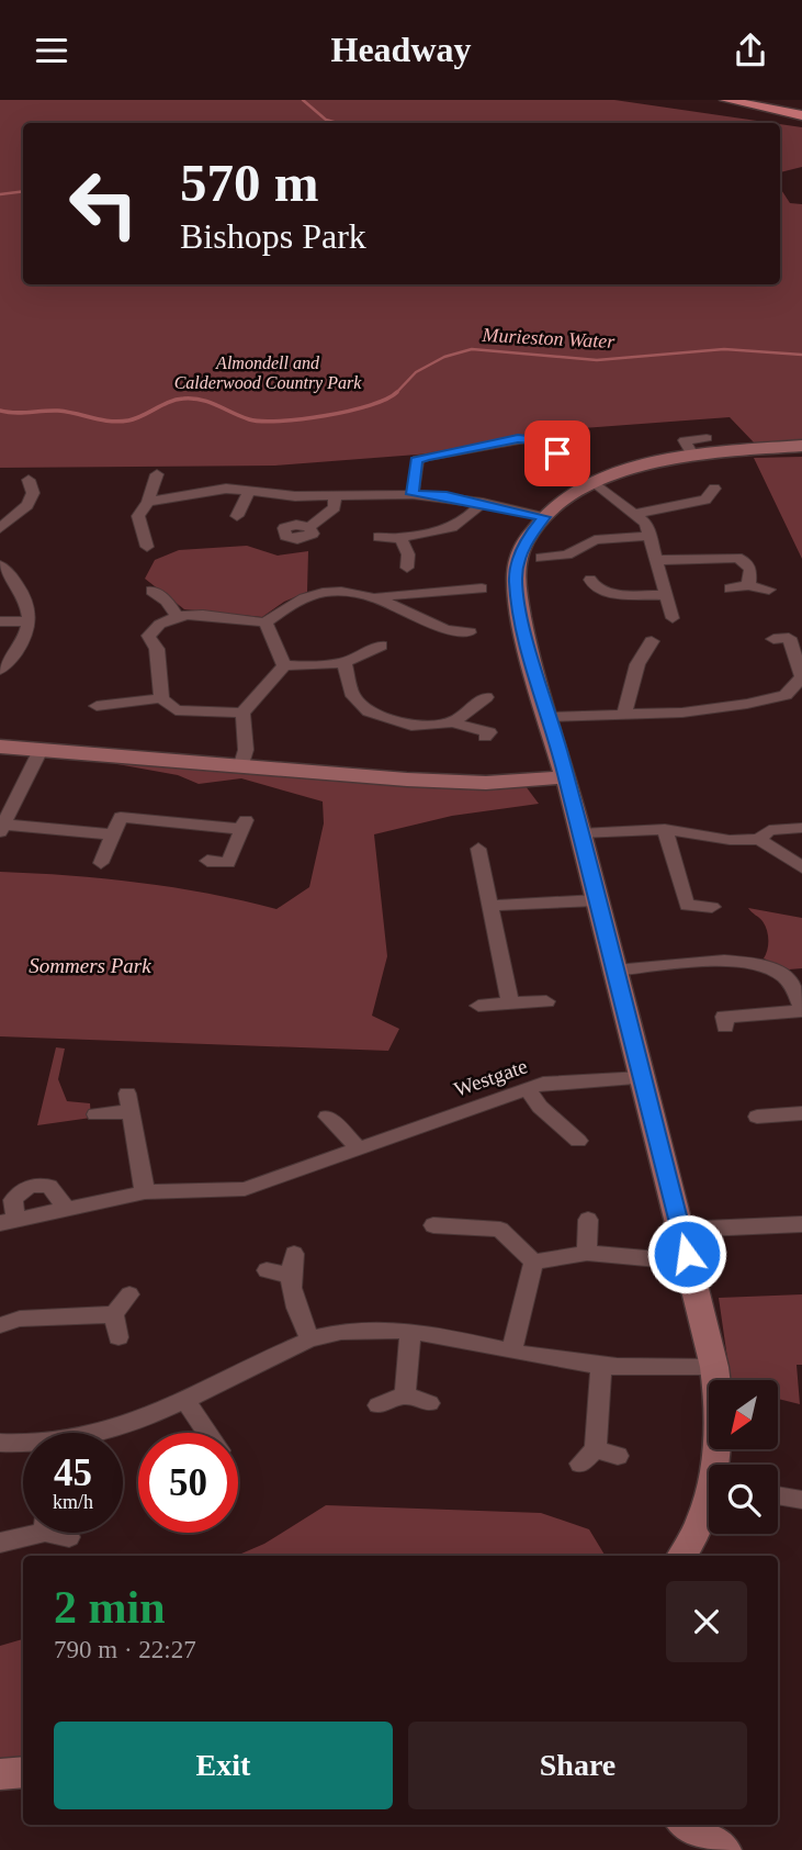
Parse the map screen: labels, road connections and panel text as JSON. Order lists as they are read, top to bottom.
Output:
{
  "streets": {
    "street": ["Westgate"]
  },
  "water": ["Murieston Water"],
  "parks": ["Almondell and Calderwood Country Park", "Sommers Park"],
  "north": "bottom left",
  "page": {
    "header": "Headway",
    "turn": ["570 m", "Bishops Park"],
    "speed": "45 km/h",
    "limit": "50",
    "heading": ["2 min", "790 m · 22:27"],
    "buttons": ["Exit", "Share"]
  }
}
